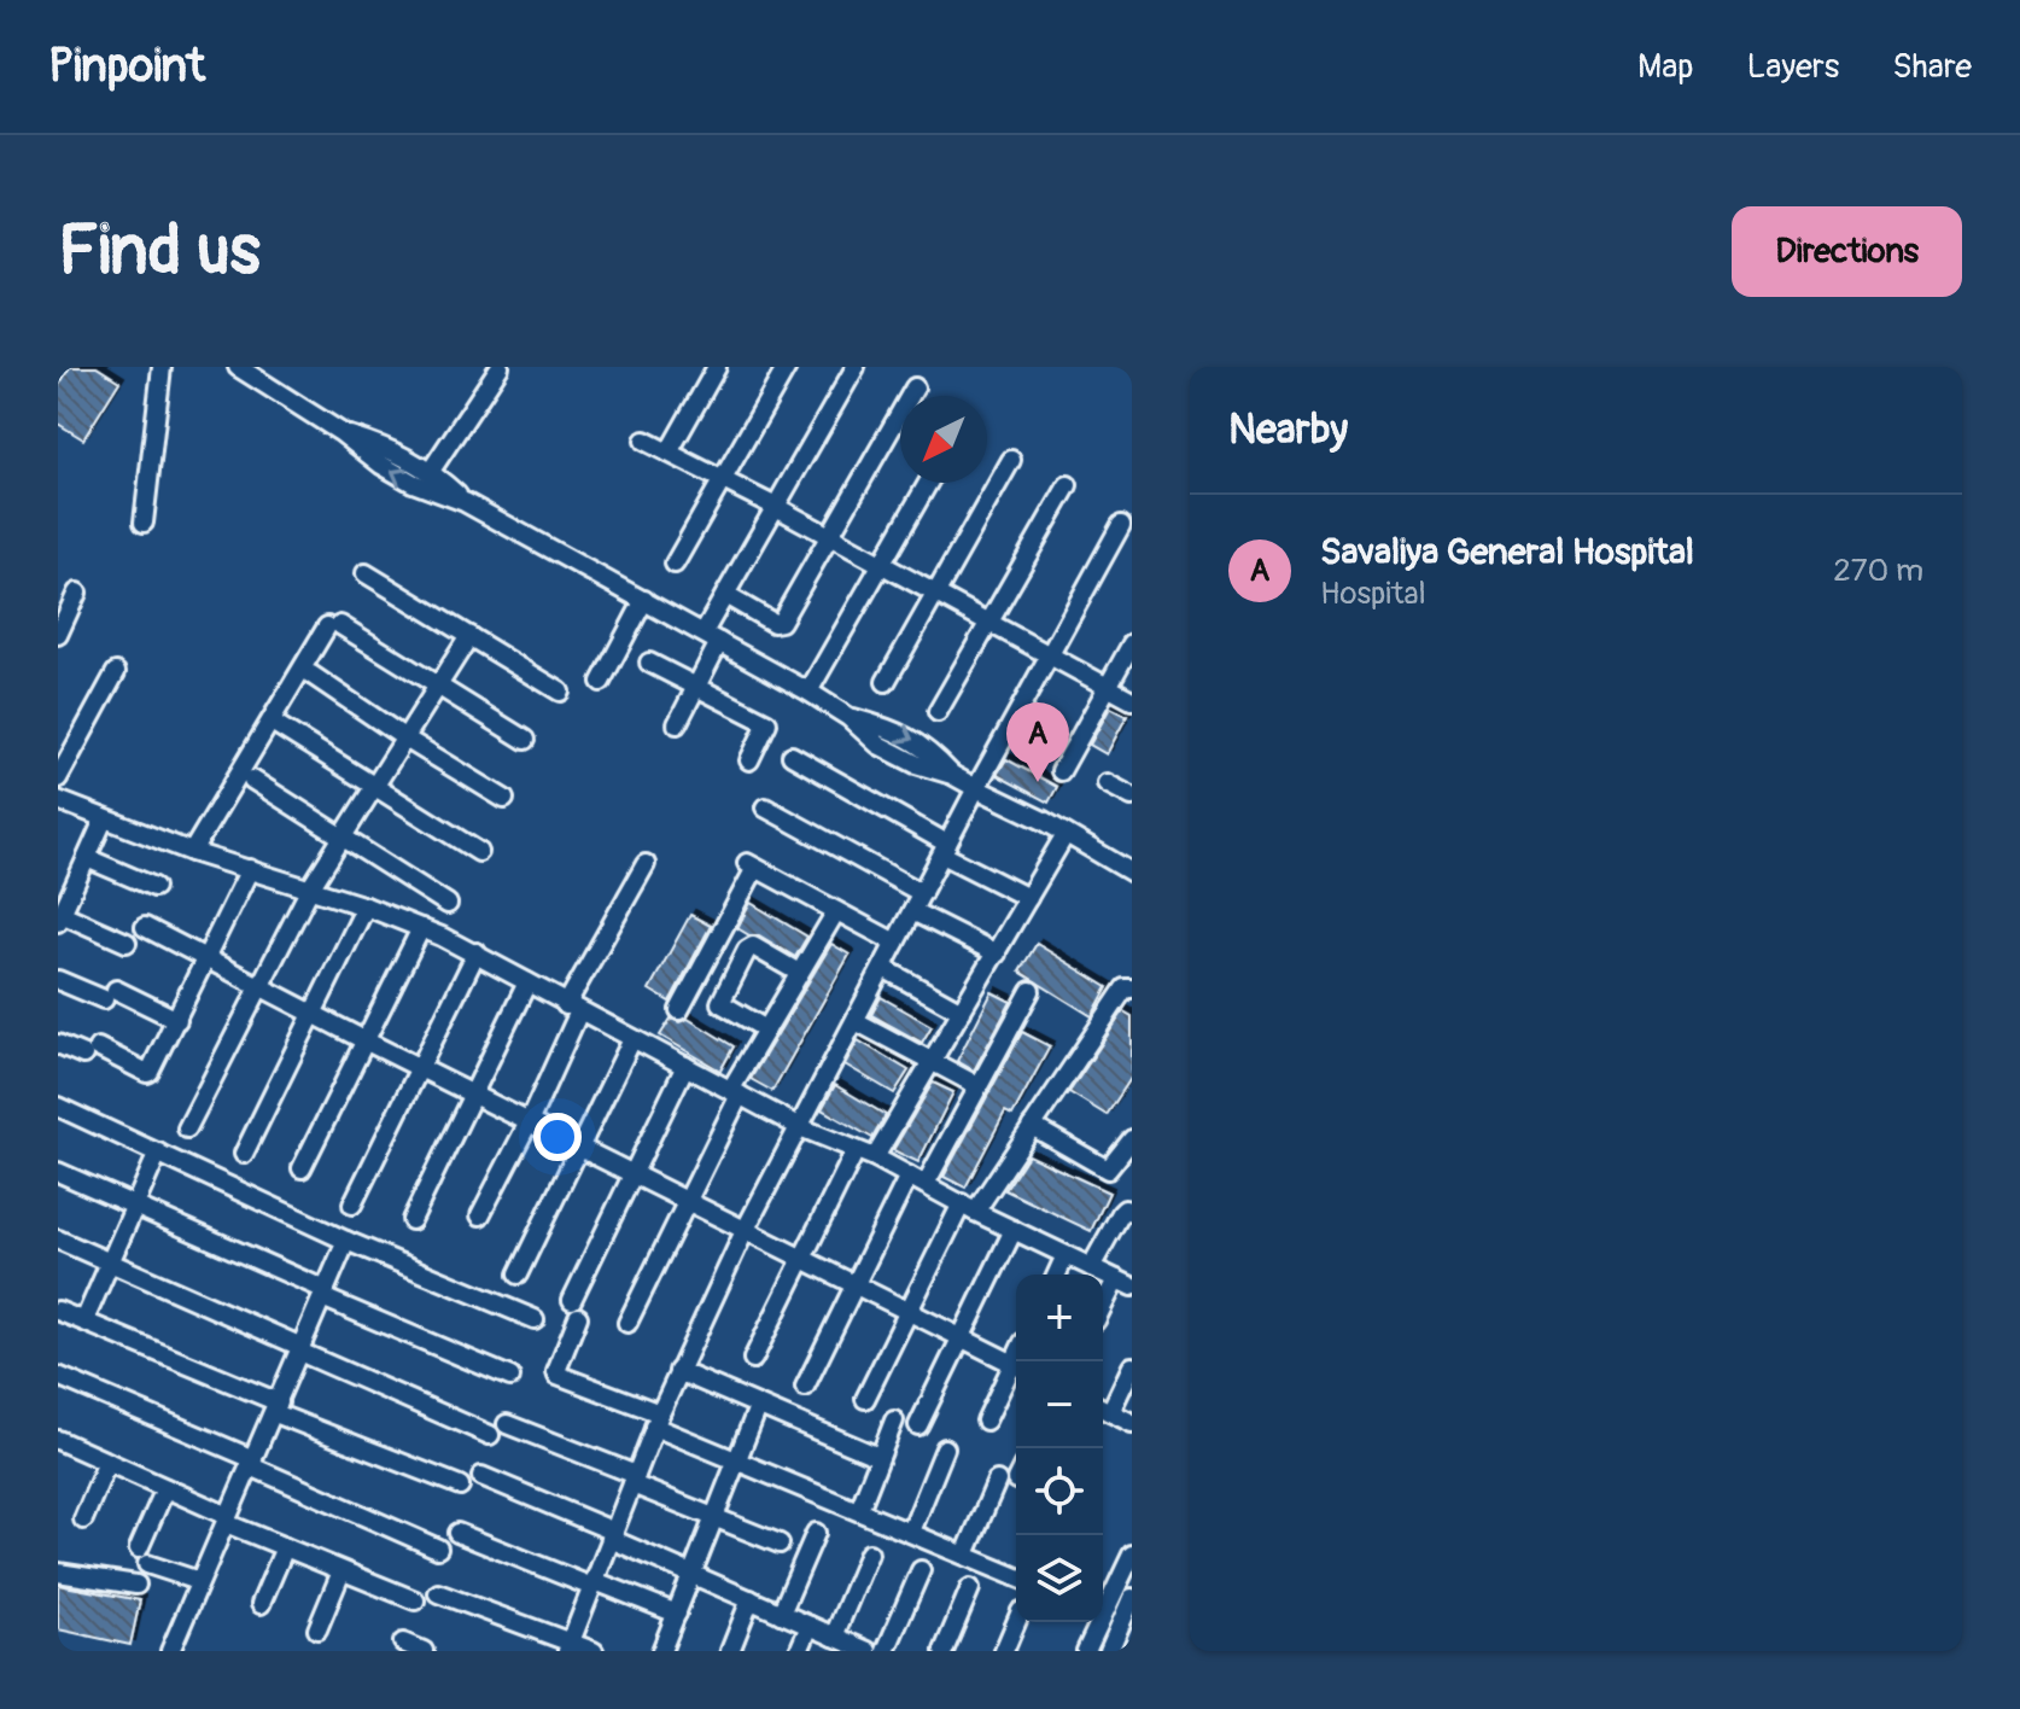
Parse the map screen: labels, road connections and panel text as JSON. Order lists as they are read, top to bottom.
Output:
{
  "north": "bottom left",
  "page": {
    "header": "Pinpoint",
    "nav": ["Map", "Layers", "Share"],
    "buttons": "Directions",
    "title": "Find us",
    "heading": "Nearby",
    "list": [
      {
        "mark": "A",
        "name": "Savaliya General Hospital",
        "note": "Hospital",
        "value": "270 m"
      }
    ],
    "pins": "A",
    "map_buttons": ["+", "−"]
  }
}
